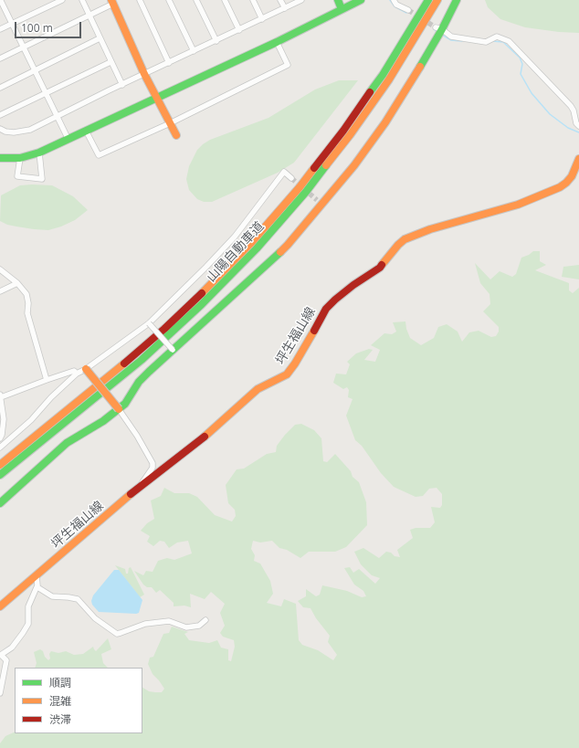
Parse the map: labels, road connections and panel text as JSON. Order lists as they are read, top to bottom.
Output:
{
  "streets": {
    "main road": ["山陽自動車道", "坪生福山線"]
  },
  "legend": ["順調", "混雑", "渋滞"],
  "scale_bar": "100 m"
}
